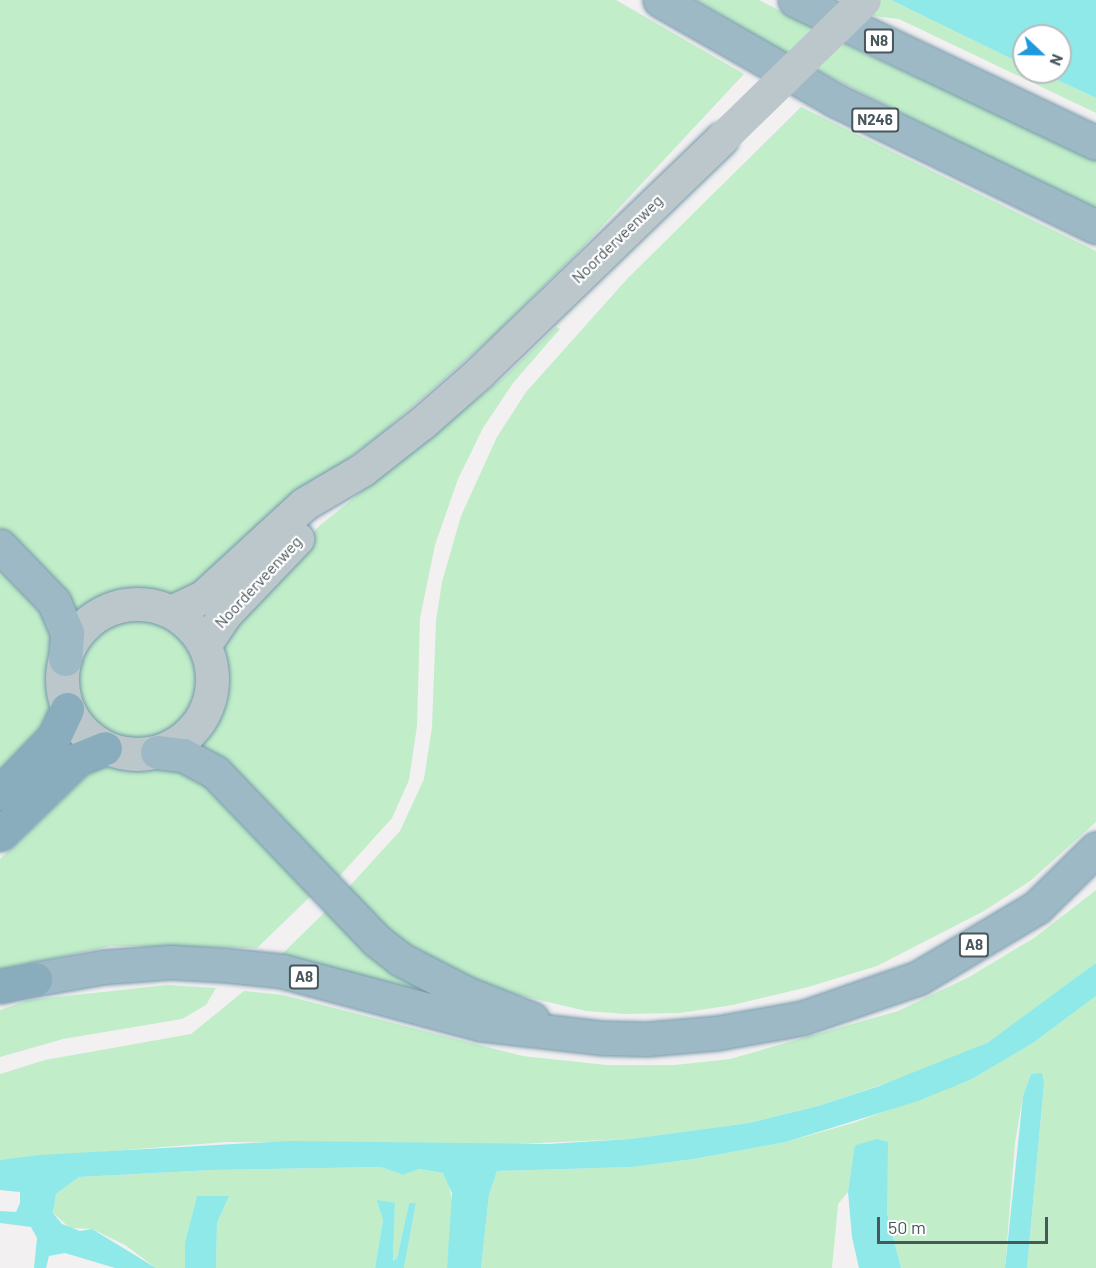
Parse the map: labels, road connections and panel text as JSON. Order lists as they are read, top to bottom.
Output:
{
  "streets": {
    "highway": ["N8", "N246", "A8"],
    "street": ["Noorderveenweg"]
  },
  "crossings": [
    ["Noorderveenweg", "A8"]
  ],
  "scale_bar": "50 m",
  "north": "right"
}
